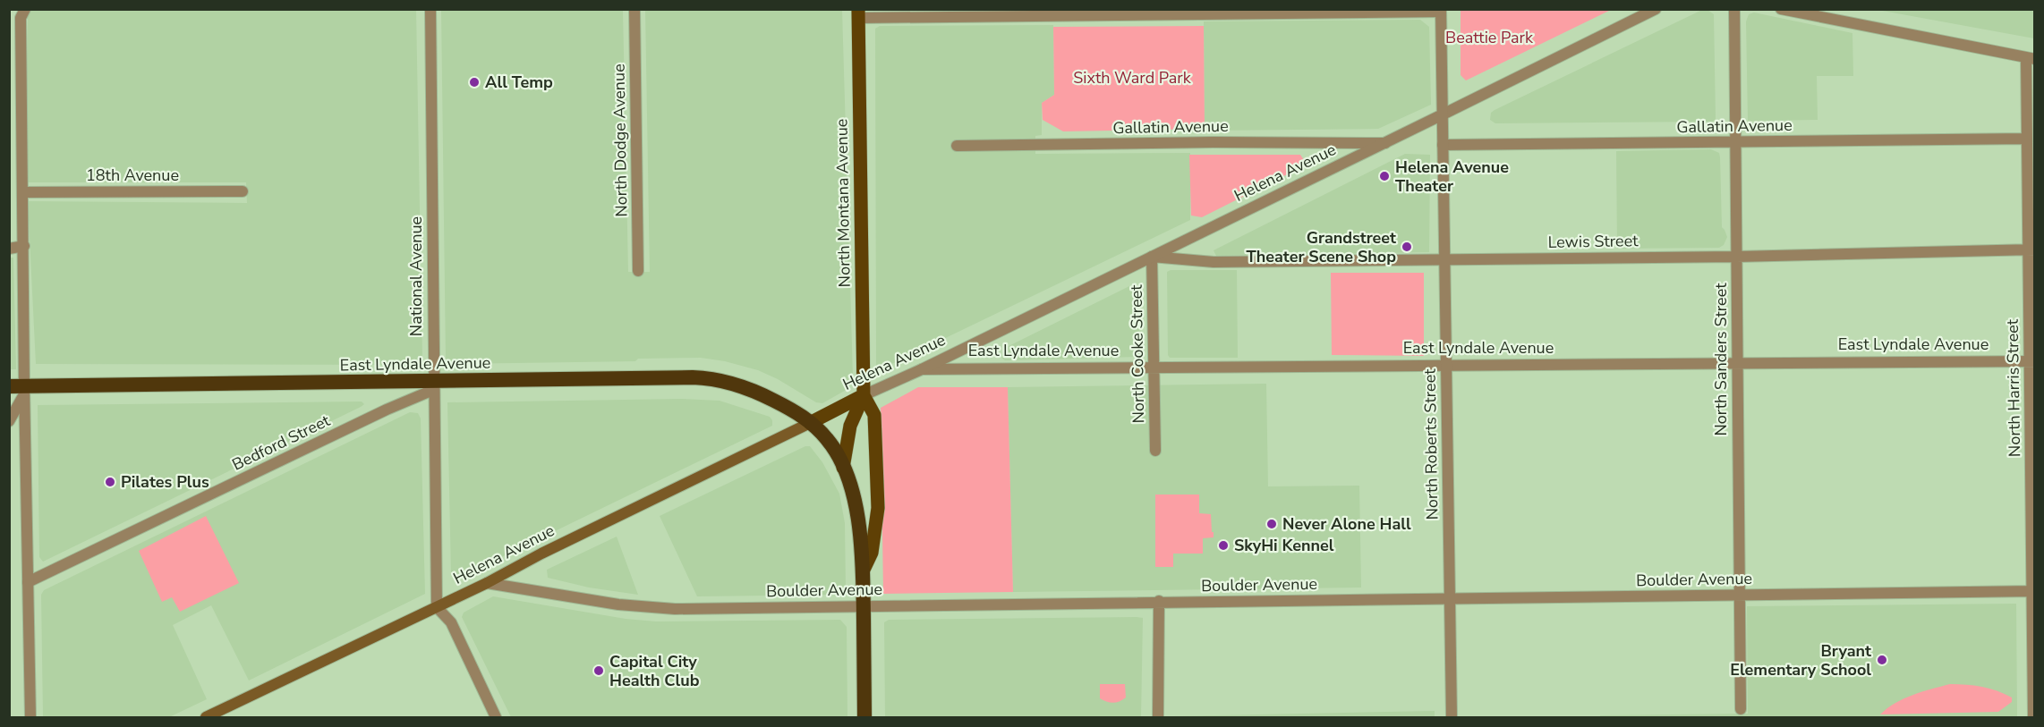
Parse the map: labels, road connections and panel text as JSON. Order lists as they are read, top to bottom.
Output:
{
  "streets": {
    "highway": ["North Montana Avenue", "East Lyndale Avenue"],
    "main road": ["Helena Avenue"],
    "street": [
      "Gallatin Avenue",
      "North Dodge Avenue",
      "18th Avenue",
      "Lewis Street",
      "National Avenue",
      "North Cooke Street",
      "North Sanders Street",
      "North Harris Street",
      "Bedford Street",
      "North Roberts Street",
      "Boulder Avenue"
    ]
  },
  "crossings": [
    ["Gallatin Avenue", "Helena Avenue"],
    ["Gallatin Avenue", "North Sanders Street"],
    ["Gallatin Avenue", "North Harris Street"],
    ["Gallatin Avenue", "North Roberts Street"],
    ["Helena Avenue", "North Montana Avenue"],
    ["Helena Avenue", "Lewis Street"],
    ["Helena Avenue", "National Avenue"],
    ["Helena Avenue", "East Lyndale Avenue"],
    ["Helena Avenue", "North Cooke Street"],
    ["Helena Avenue", "North Roberts Street"],
    ["Helena Avenue", "Boulder Avenue"],
    ["North Montana Avenue", "East Lyndale Avenue"],
    ["North Montana Avenue", "Boulder Avenue"],
    ["Lewis Street", "North Cooke Street"],
    ["Lewis Street", "North Sanders Street"],
    ["Lewis Street", "North Harris Street"],
    ["Lewis Street", "North Roberts Street"],
    ["National Avenue", "East Lyndale Avenue"],
    ["National Avenue", "Bedford Street"],
    ["East Lyndale Avenue", "North Cooke Street"],
    ["East Lyndale Avenue", "North Sanders Street"],
    ["East Lyndale Avenue", "North Harris Street"],
    ["East Lyndale Avenue", "Bedford Street"],
    ["East Lyndale Avenue", "North Roberts Street"],
    ["North Sanders Street", "Boulder Avenue"],
    ["North Harris Street", "Boulder Avenue"],
    ["North Roberts Street", "Boulder Avenue"]
  ],
  "parks": ["Beattie Park", "Sixth Ward Park"],
  "places": [
    "All Temp",
    "Helena Avenue Theater",
    "Grandstreet Theater Scene Shop",
    "Pilates Plus",
    "Never Alone Hall",
    "SkyHi Kennel",
    "Bryant Elementary School",
    "Capital City Health Club"
  ]
}
